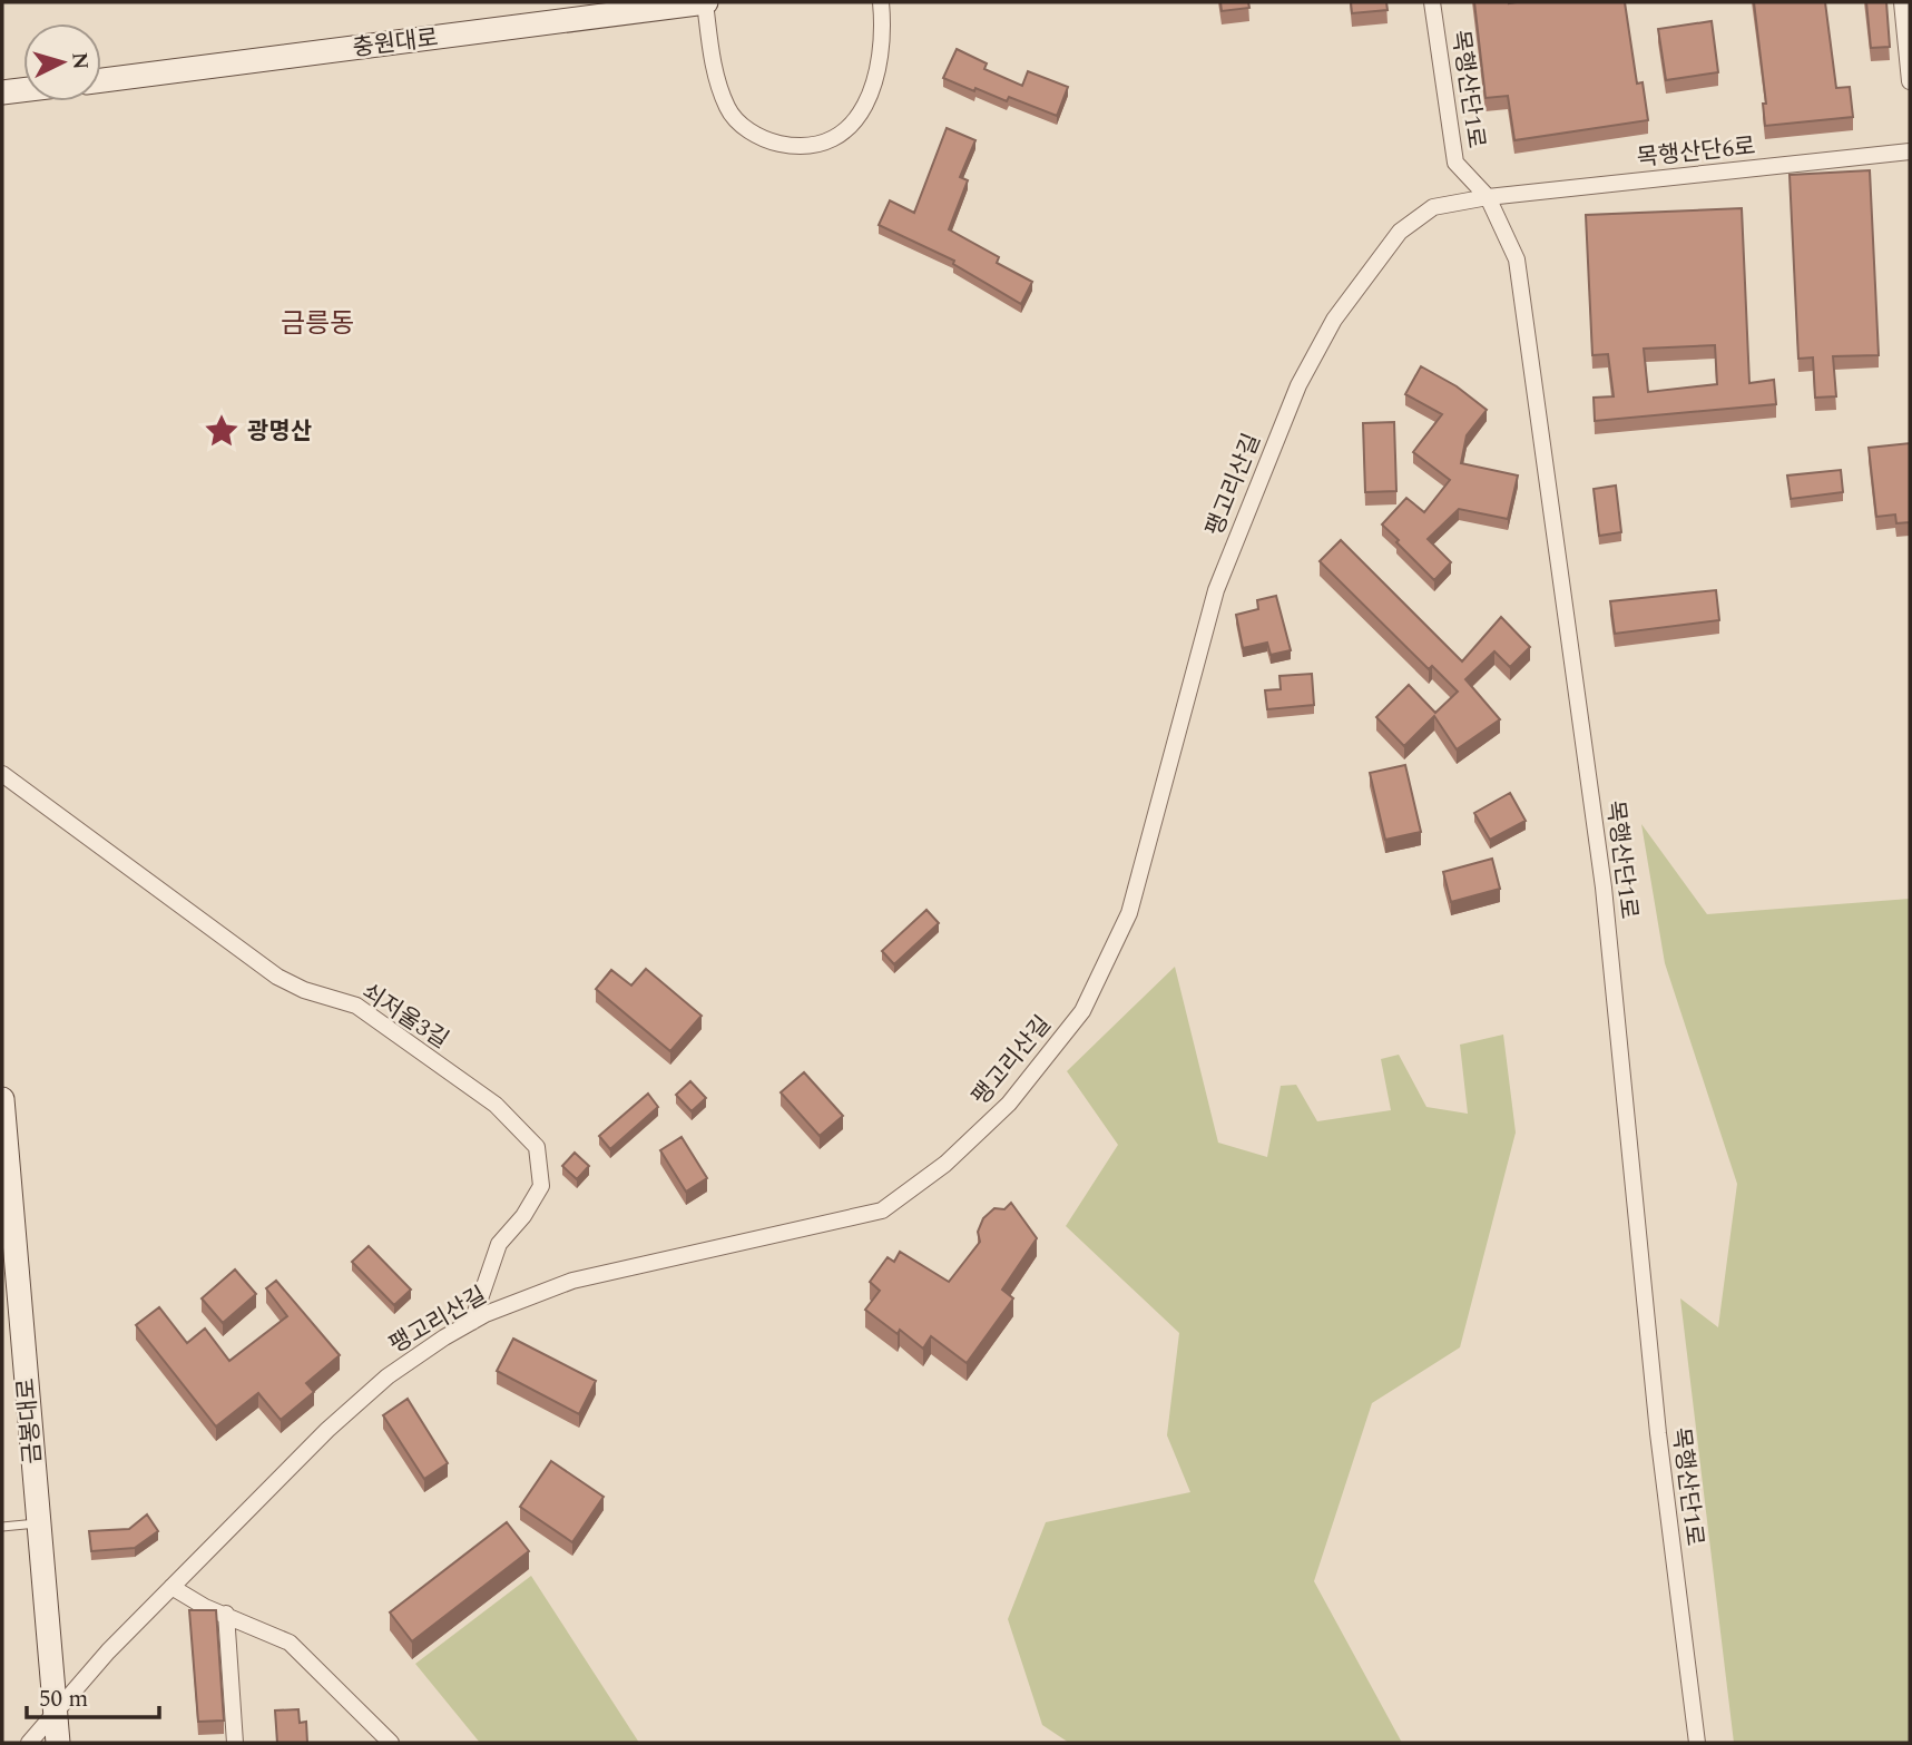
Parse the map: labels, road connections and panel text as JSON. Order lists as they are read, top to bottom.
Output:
{
  "streets": {
    "street": [
      "충원대로",
      "목행산단1로",
      "목행산단6로",
      "팽고리산길",
      "쇠저울3길",
      "금봉대로"
    ]
  },
  "crossings": [
    ["목행산단1로", "목행산단6로"],
    ["목행산단1로", "팽고리산길"],
    ["목행산단6로", "팽고리산길"],
    ["팽고리산길", "쇠저울3길"],
    ["팽고리산길", "금봉대로"]
  ],
  "districts": ["금릉동"],
  "places": {
    "place": ["광명산"]
  },
  "scale_bar": "50 m",
  "north": "right"
}
